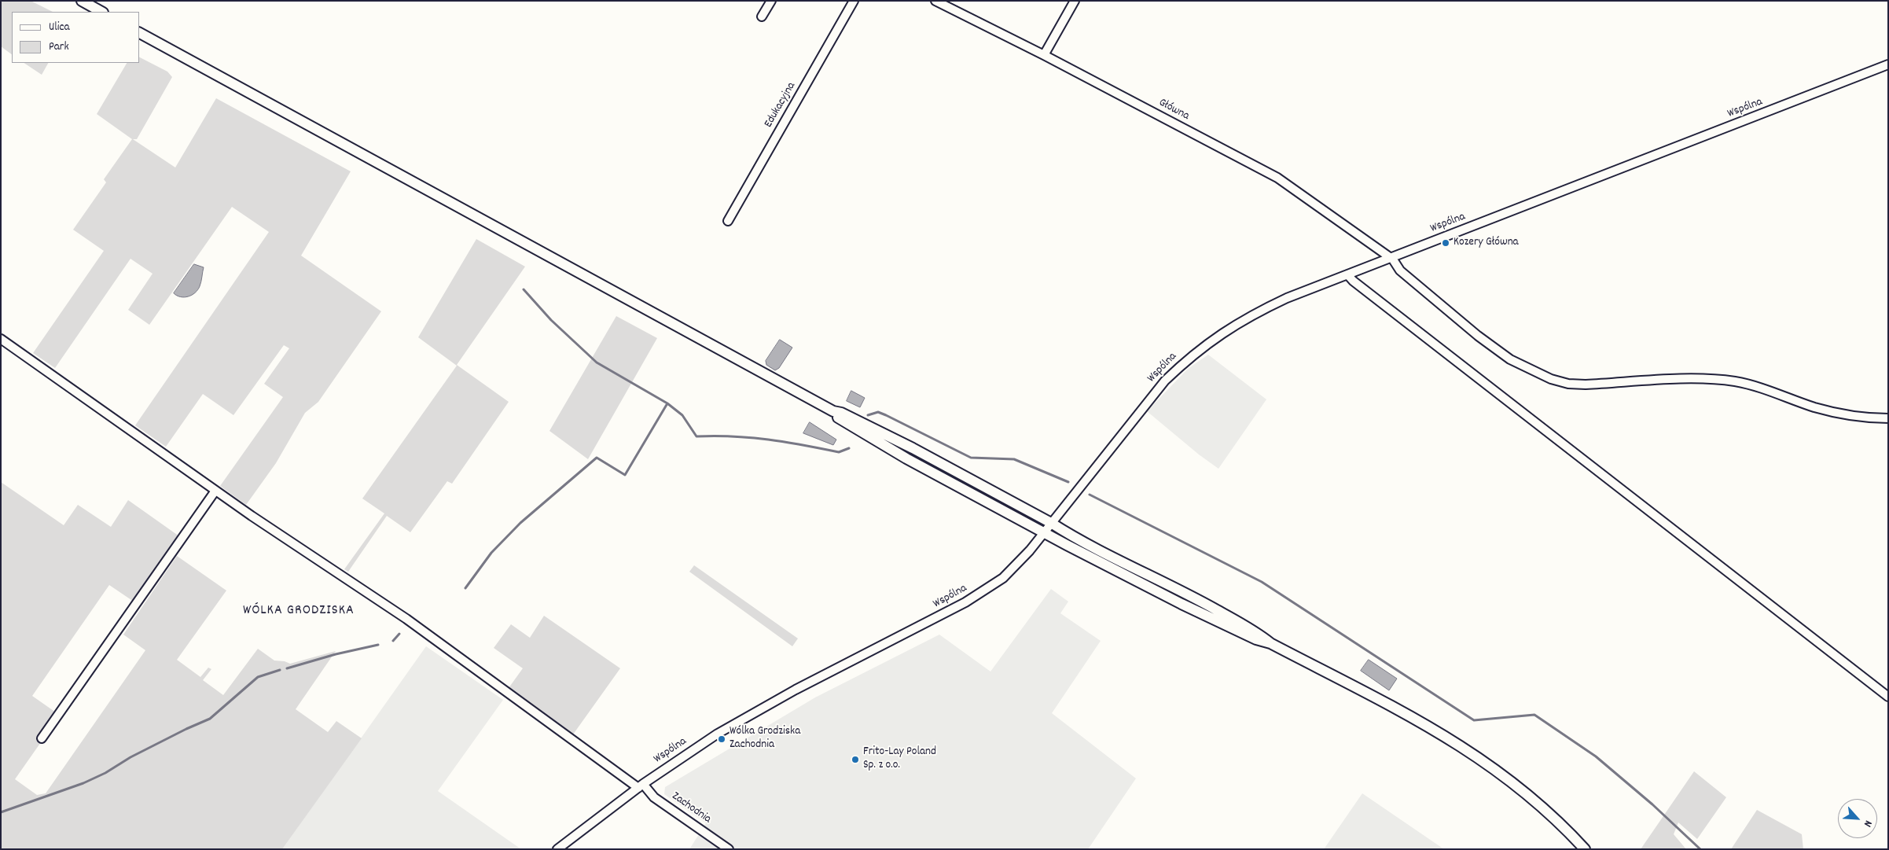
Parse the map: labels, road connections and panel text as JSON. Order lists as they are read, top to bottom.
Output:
{
  "streets": {
    "street": [
      "Edukacyjna",
      "Wspólna",
      "Główna",
      "Zachodnia"
    ]
  },
  "crossings": [
    ["Wspólna", "Główna"],
    ["Wspólna", "Zachodnia"]
  ],
  "districts": ["WÓLKA GRODZISKA"],
  "places": ["Kozery Główna", "Wólka Grodziska Zachodnia", "Frito-Lay Poland Sp. z o.o."],
  "legend": ["Ulica", "Park"],
  "north": "bottom right"
}
